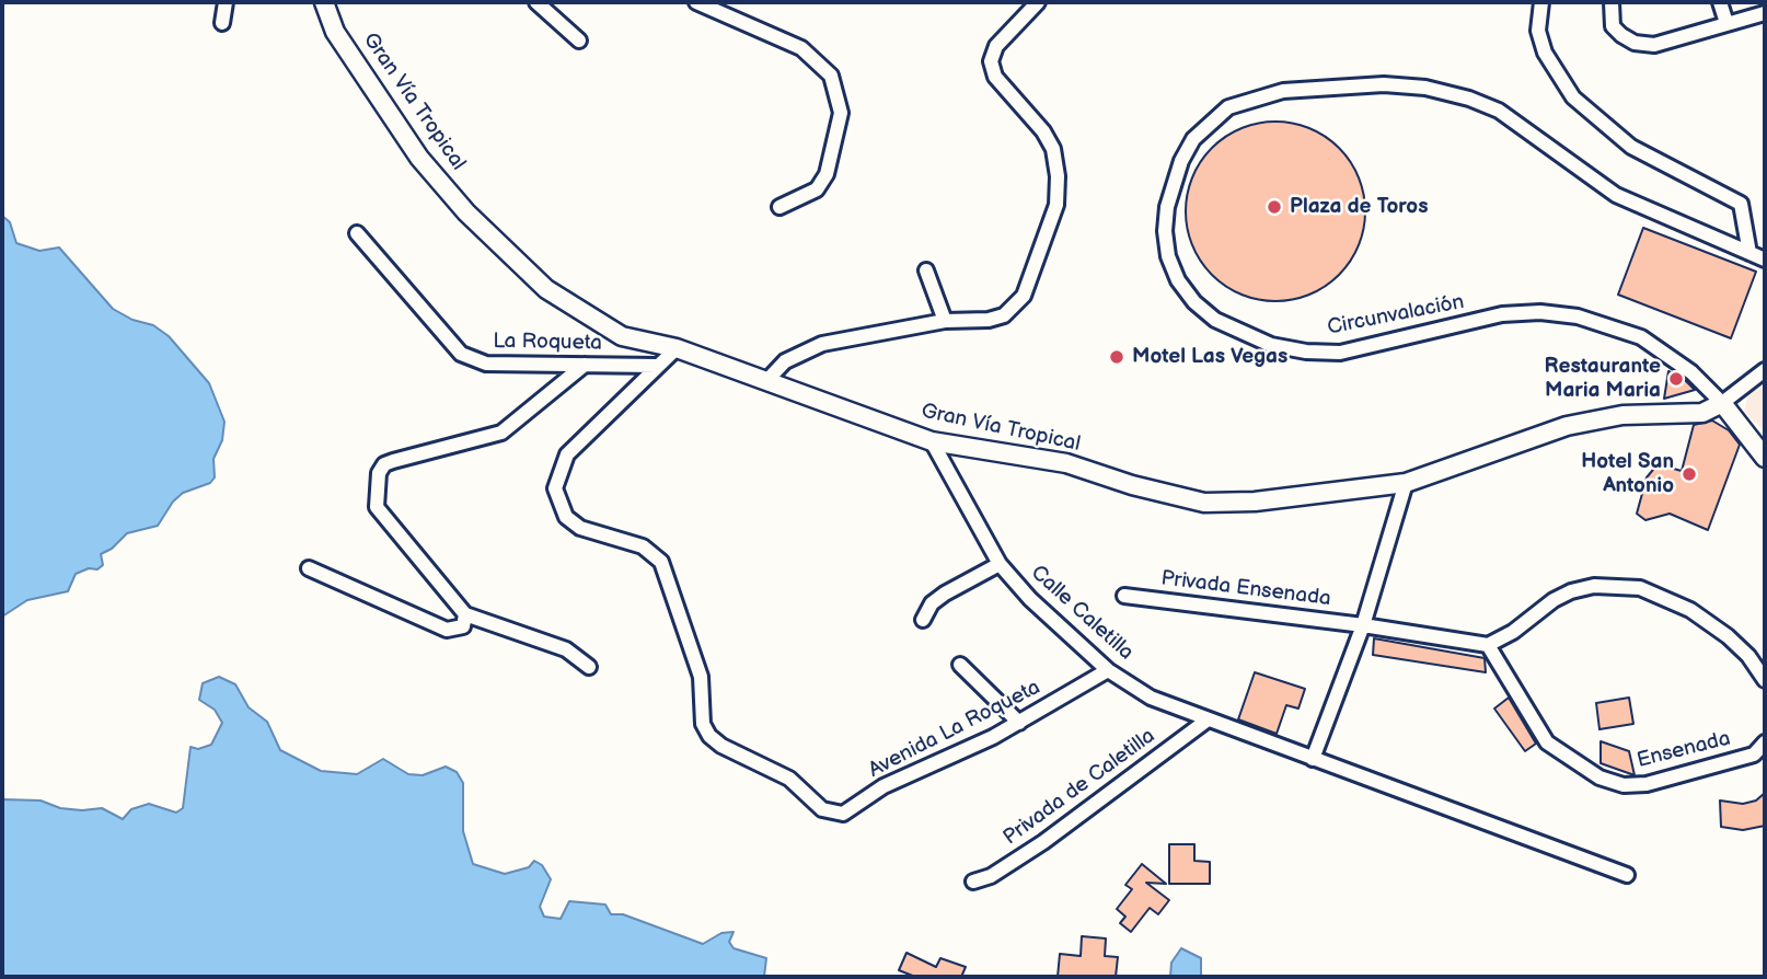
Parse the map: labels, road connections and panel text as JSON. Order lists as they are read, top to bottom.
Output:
{
  "streets": {
    "main road": ["Gran Vía Tropical"],
    "street": [
      "Circunvalación",
      "La Roqueta",
      "Privada Ensenada",
      "Calle Caletilla",
      "Avenida La Roqueta",
      "Ensenada",
      "Privada de Caletilla"
    ]
  },
  "crossings": [
    ["Gran Vía Tropical", "Circunvalación"],
    ["Gran Vía Tropical", "Calle Caletilla"],
    ["Gran Vía Tropical", "Avenida La Roqueta"],
    ["La Roqueta", "Avenida La Roqueta"],
    ["Calle Caletilla", "Avenida La Roqueta"],
    ["Calle Caletilla", "Privada de Caletilla"]
  ],
  "places": [
    "Plaza de Toros",
    "Motel Las Vegas",
    "Restaurante Maria Maria",
    "Hotel San Antonio"
  ]
}
